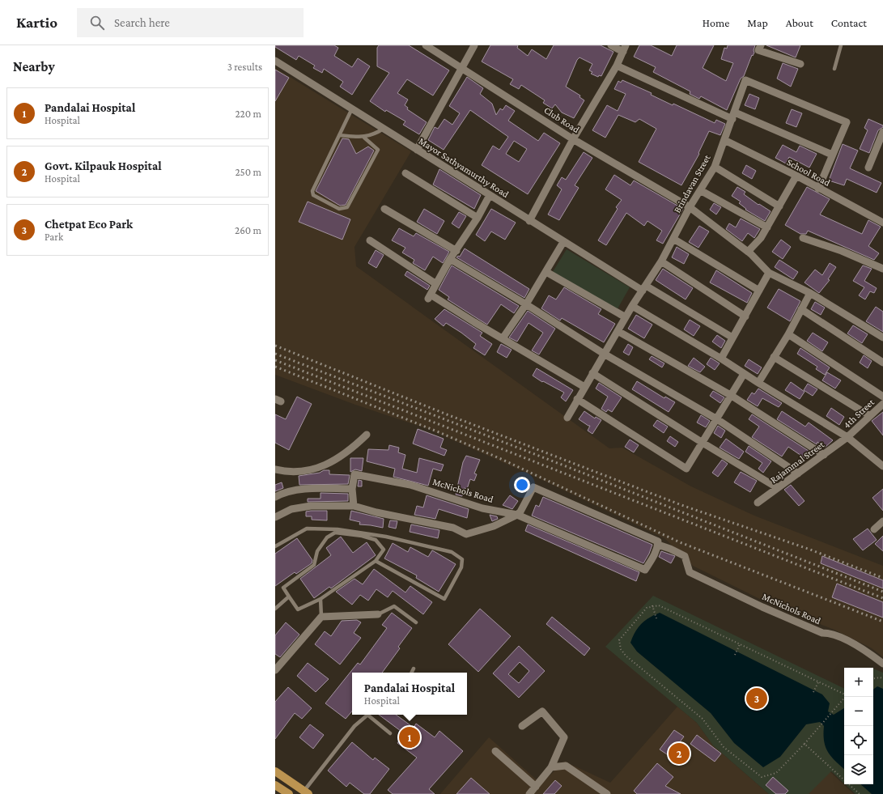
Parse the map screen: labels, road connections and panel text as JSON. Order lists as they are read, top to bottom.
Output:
{
  "streets": {
    "street": [
      "Club Road",
      "Mayor Sathyamurthy Road",
      "School Road",
      "Brindavan Street",
      "4th Street",
      "Rajammal Street",
      "McNichols Road"
    ]
  },
  "crossings": [
    ["Club Road", "Brindavan Street"],
    ["Mayor Sathyamurthy Road", "Brindavan Street"],
    ["School Road", "Brindavan Street"],
    ["4th Street", "Rajammal Street"]
  ],
  "page": {
    "header": "Kartio",
    "search": "Search here",
    "nav": [
      "Home",
      "Map",
      "About",
      "Contact"
    ],
    "heading": ["Nearby", "3 results"],
    "list": [
      {
        "mark": "1",
        "name": "Pandalai Hospital",
        "note": "Hospital",
        "value": "220 m"
      },
      {
        "mark": "2",
        "name": "Govt. Kilpauk Hospital",
        "note": "Hospital",
        "value": "250 m"
      },
      {
        "mark": "3",
        "name": "Chetpat Eco Park",
        "note": "Park",
        "value": "260 m"
      }
    ],
    "map_buttons": ["+", "−"],
    "popup": ["Pandalai Hospital", "Hospital"],
    "pins": ["3", "1", "2"]
  }
}
